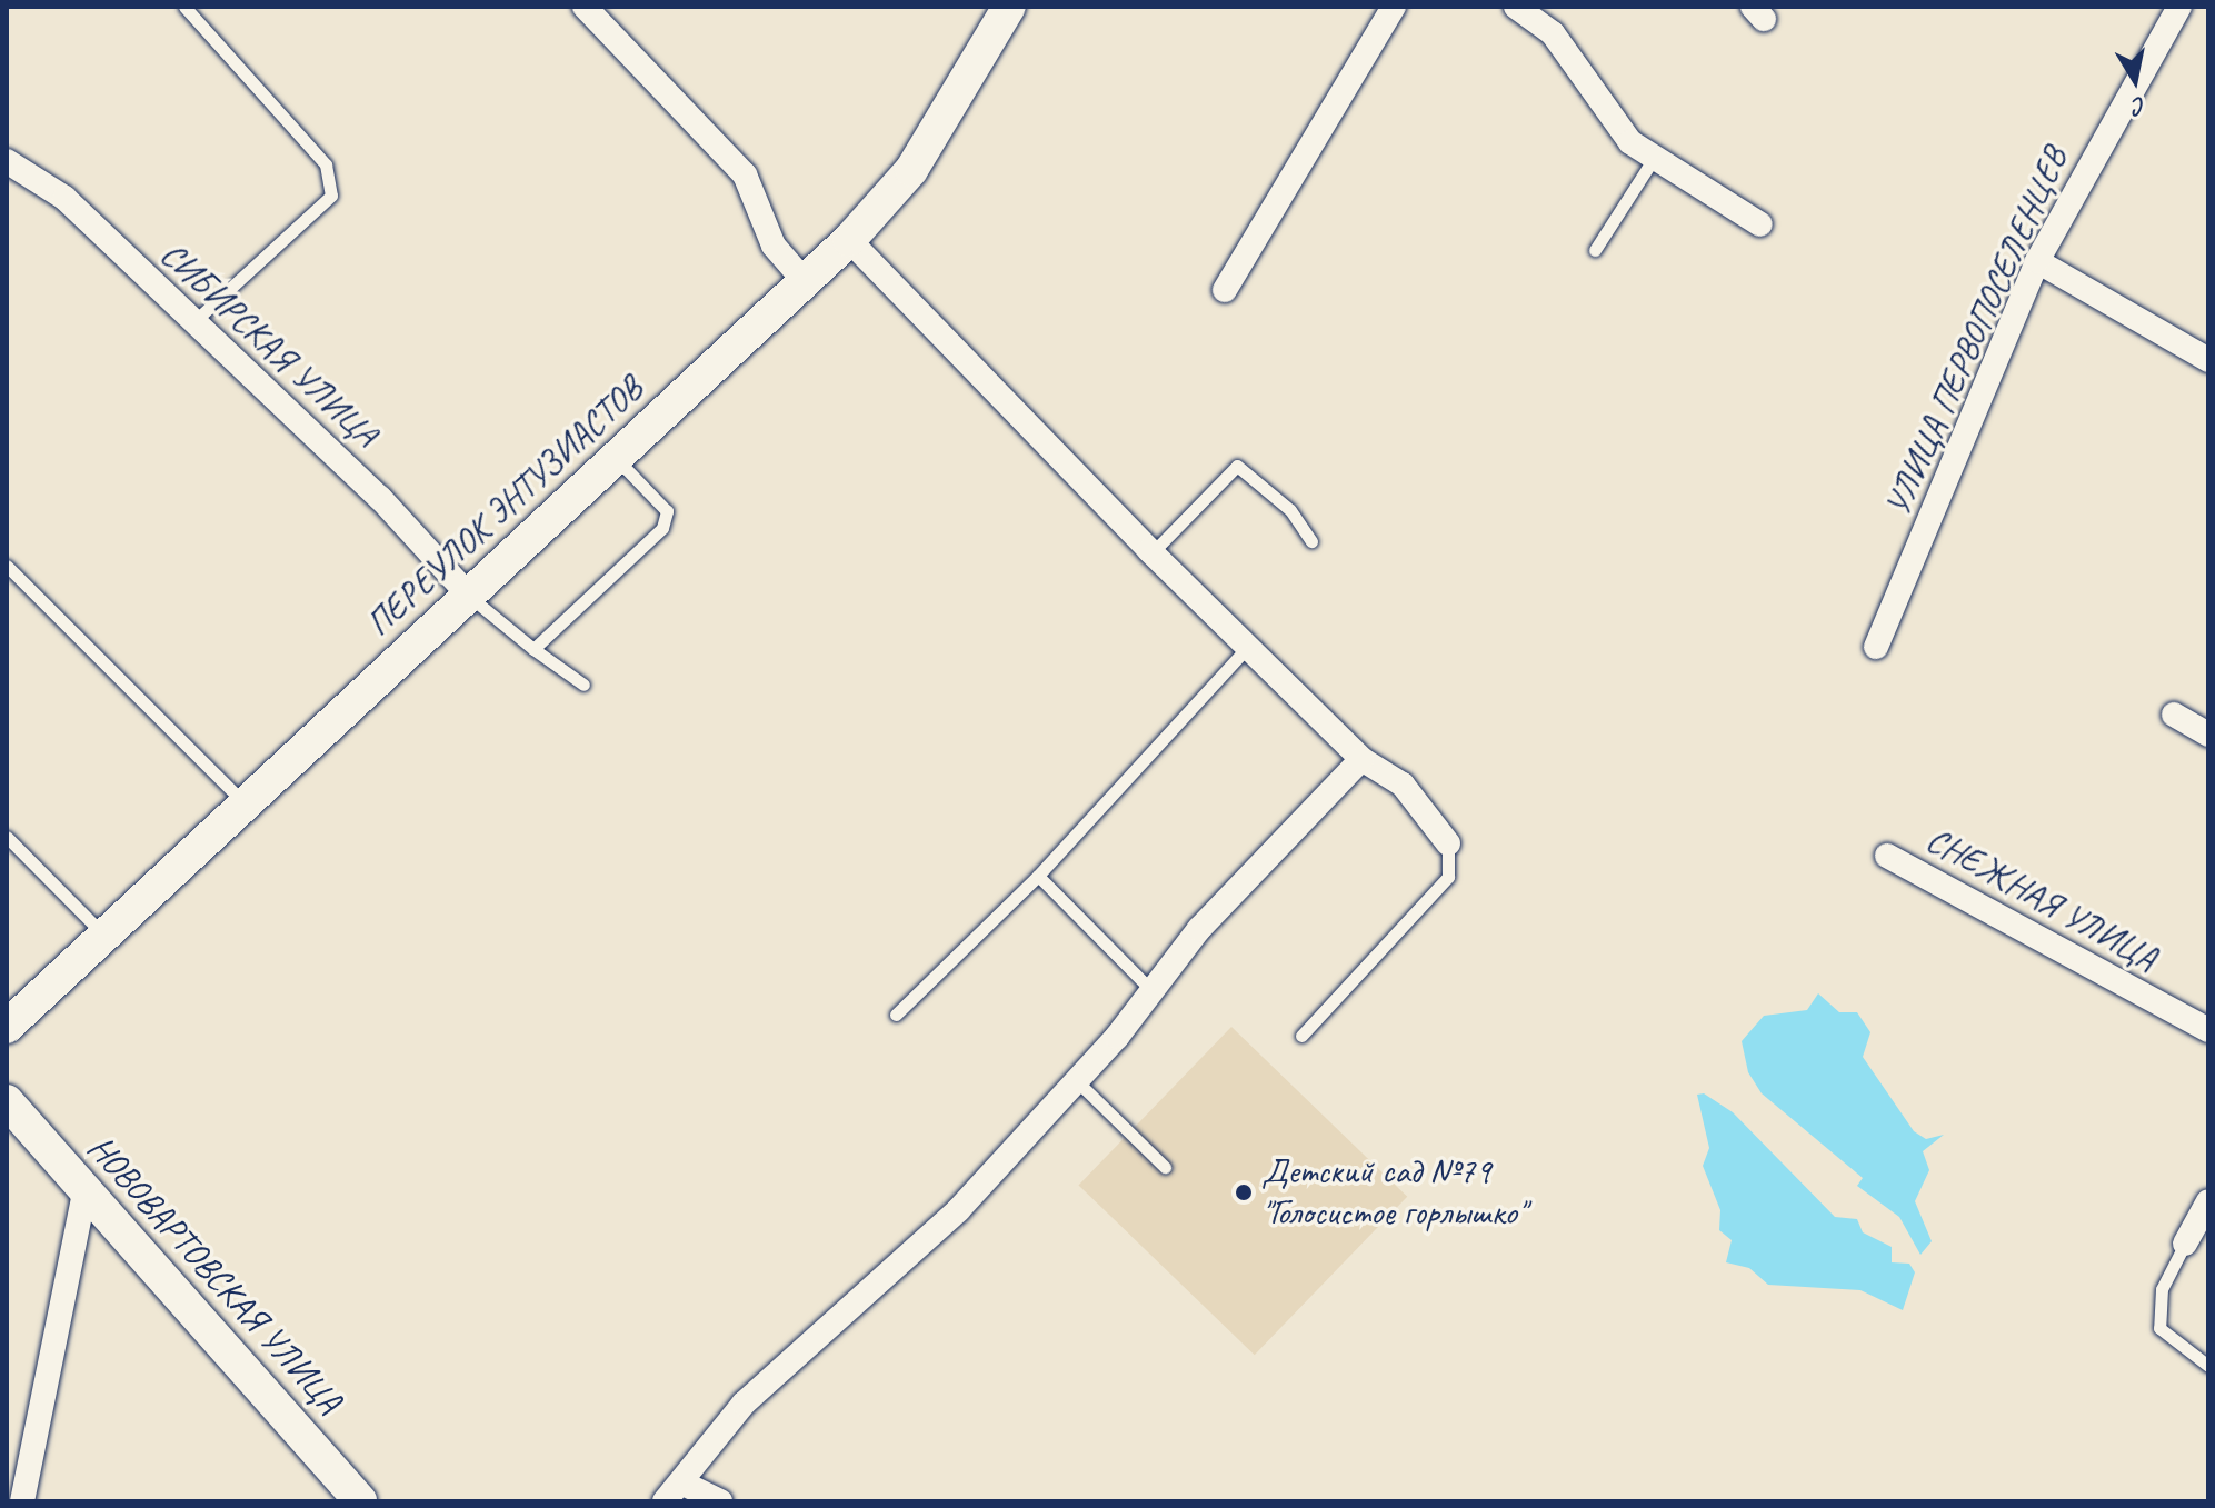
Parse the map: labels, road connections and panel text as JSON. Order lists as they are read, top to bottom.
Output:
{
  "streets": {
    "main road": ["ПЕРЕУЛОК ЭНТУЗИАСТОВ", "НОВОВАРТОВСКАЯ УЛИЦА"],
    "street": ["УЛИЦА ПЕРВОПОСЕЛЕНЦЕВ", "СИБИРСКАЯ УЛИЦА", "СНЕЖНАЯ УЛИЦА"]
  },
  "crossings": [
    ["СИБИРСКАЯ УЛИЦА", "ПЕРЕУЛОК ЭНТУЗИАСТОВ"]
  ],
  "places": ["Детский сад №79 \"Голосистое горлышко\""],
  "north": "bottom"
}
